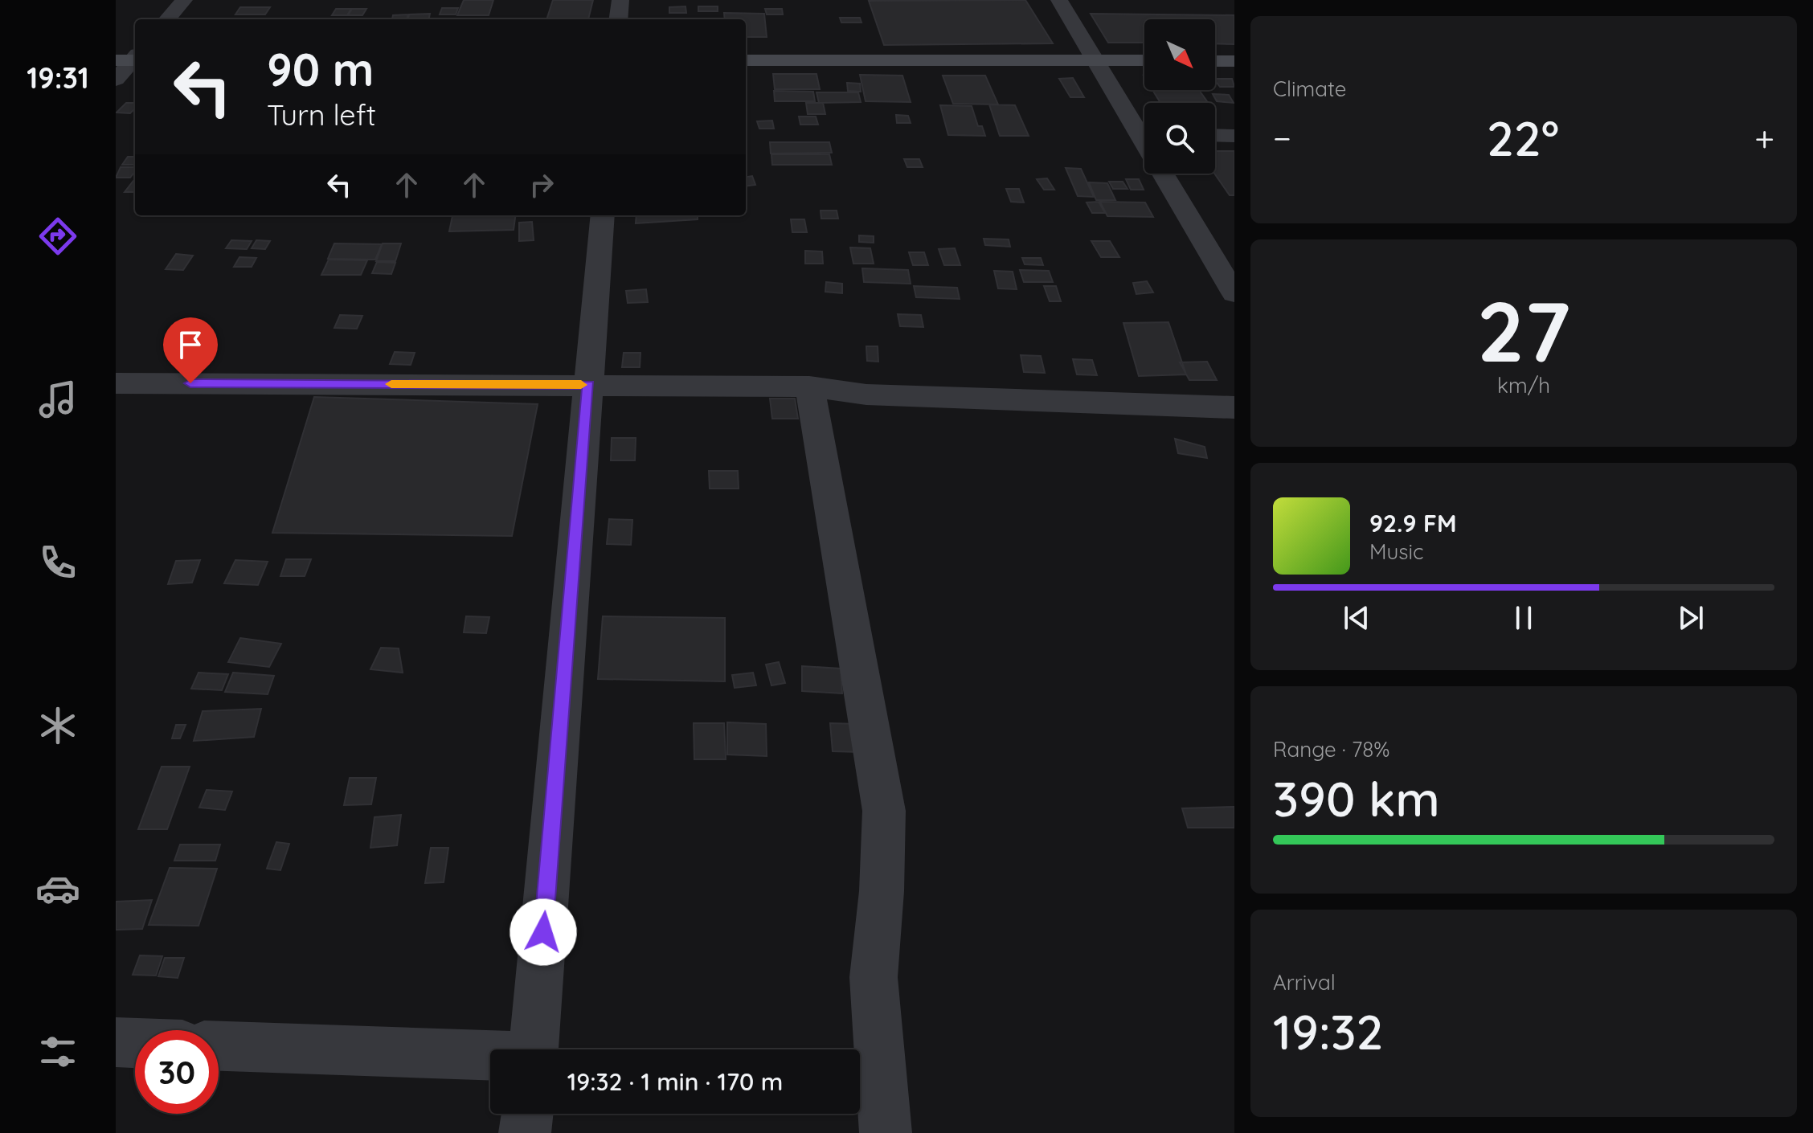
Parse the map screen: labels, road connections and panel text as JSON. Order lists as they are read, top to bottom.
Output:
{
  "north": "bottom right",
  "page": {
    "tabs": "19:31",
    "tile": [
      "Climate",
      ["27", "km/h"],
      ["Range · 78%", "390 km"],
      ["Arrival", "19:32"]
    ],
    "turn": ["90 m", "Turn left"],
    "heat": ["−", "22°", "+"],
    "song": ["92.9 FM", "Music"],
    "limit": "30",
    "trip": "19:32 · 1 min · 170 m"
  }
}
